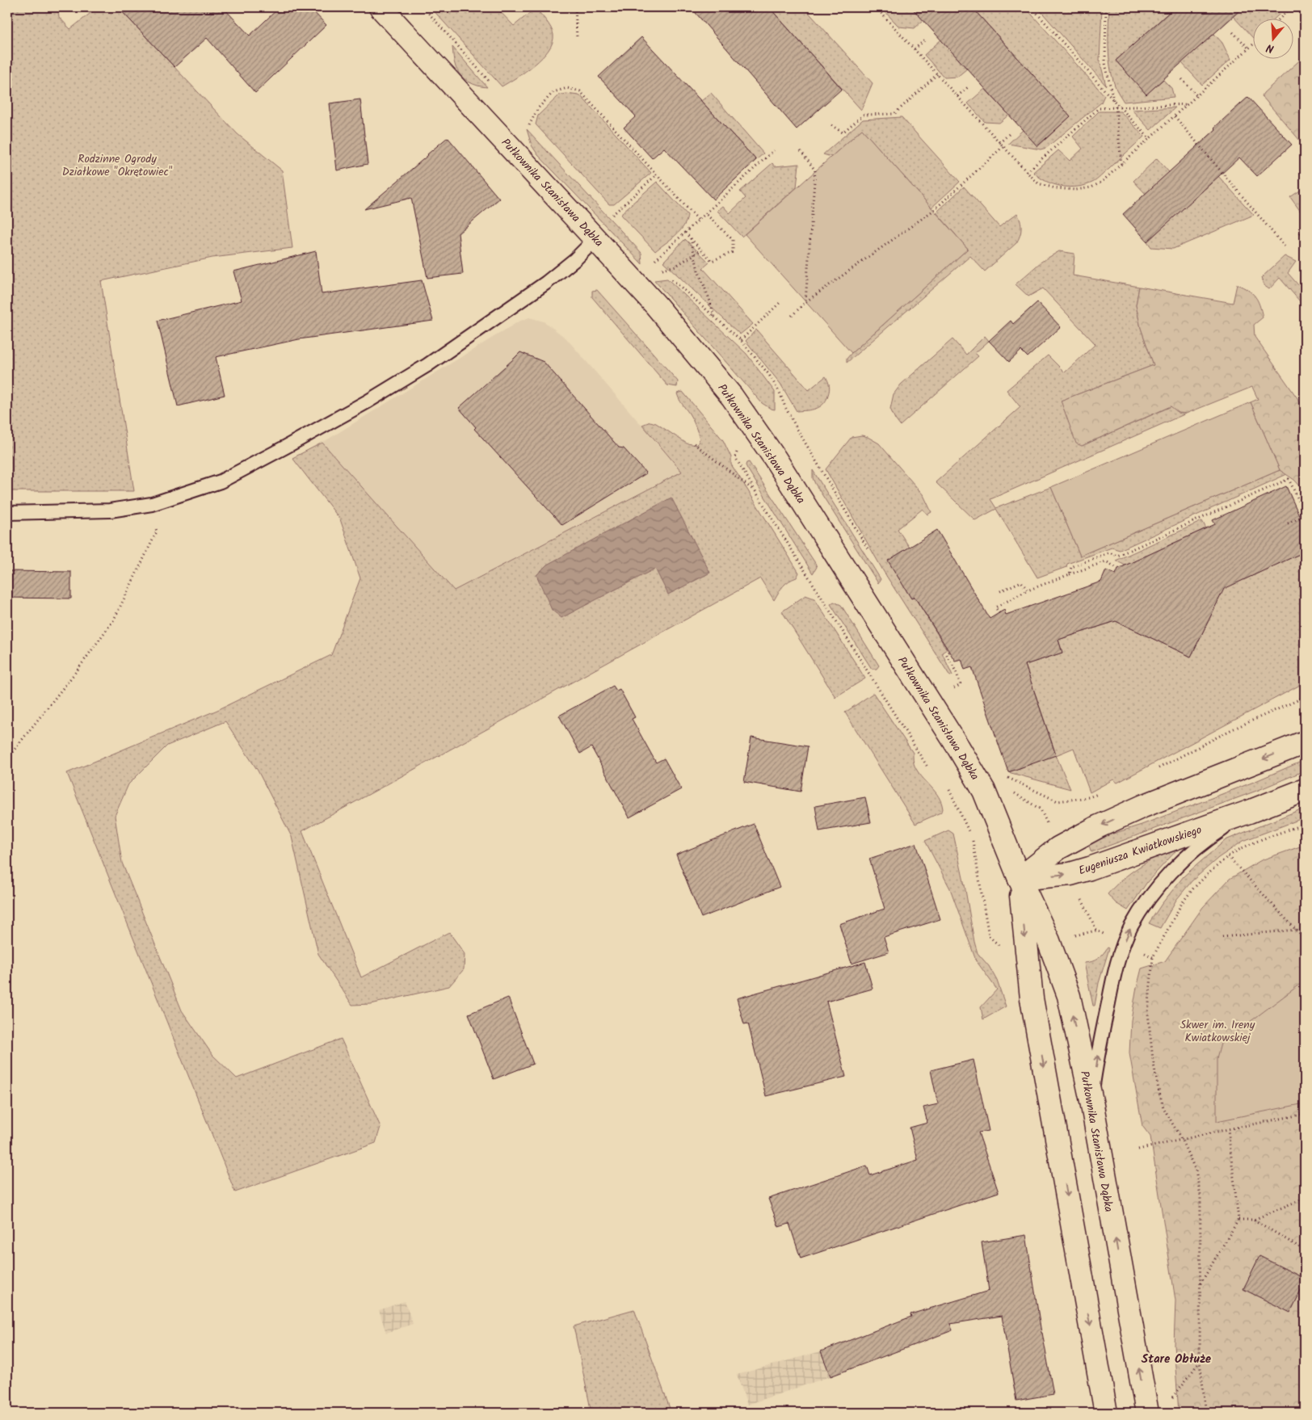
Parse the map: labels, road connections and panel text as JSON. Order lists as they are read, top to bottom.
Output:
{
  "streets": {
    "main road": ["Pułkownika Stanisława Dąbka", "Eugeniusza Kwiatkowskiego"]
  },
  "crossings": [
    ["Pułkownika Stanisława Dąbka", "Eugeniusza Kwiatkowskiego"]
  ],
  "districts": ["Stare Obłuże"],
  "parks": ["Rodzinne Ogrody Działkowe \"Okrętowiec\"", "Skwer im. Ireny Kwiatkowskiej"],
  "north": "bottom"
}
